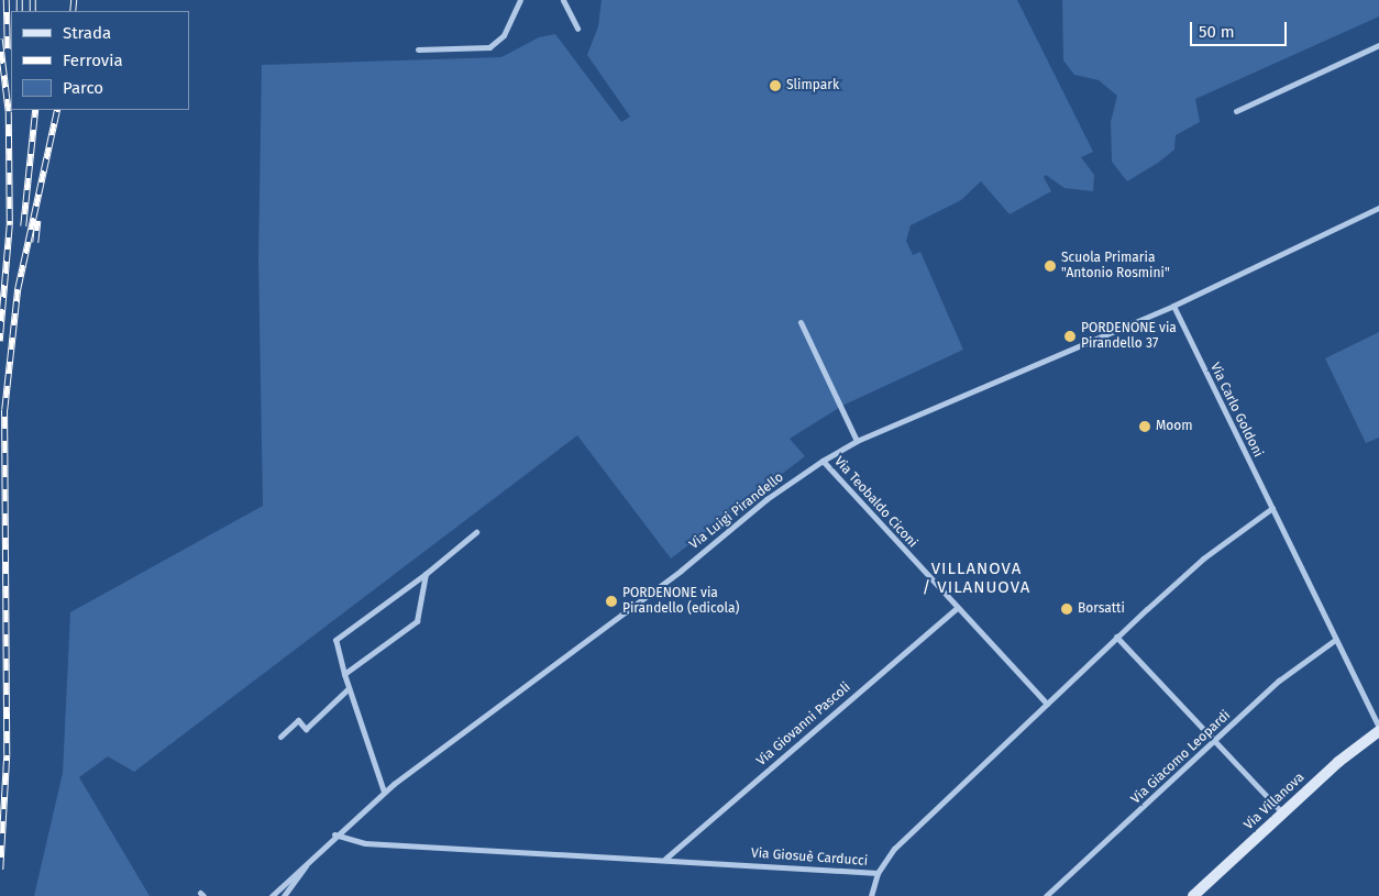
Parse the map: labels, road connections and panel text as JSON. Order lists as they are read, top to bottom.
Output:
{
  "streets": {
    "street": [
      "Via Carlo Goldoni",
      "Via Teobaldo Ciconi",
      "Via Luigi Pirandello",
      "Via Giovanni Pascoli",
      "Via Giacomo Leopardi",
      "Via Villanova",
      "Via Giosuè Carducci"
    ]
  },
  "crossings": [
    ["Via Carlo Goldoni", "Via Luigi Pirandello"],
    ["Via Carlo Goldoni", "Via Giacomo Leopardi"],
    ["Via Carlo Goldoni", "Via Villanova"],
    ["Via Carlo Goldoni", "Via Giosuè Carducci"],
    ["Via Teobaldo Ciconi", "Via Luigi Pirandello"],
    ["Via Teobaldo Ciconi", "Via Giovanni Pascoli"],
    ["Via Teobaldo Ciconi", "Via Giosuè Carducci"],
    ["Via Luigi Pirandello", "Via Giosuè Carducci"],
    ["Via Giovanni Pascoli", "Via Giosuè Carducci"]
  ],
  "districts": ["VILLANOVA / VILANUOVA"],
  "places": [
    "Slimpark",
    "Scuola Primaria \"Antonio Rosmini\"",
    "PORDENONE via Pirandello 37",
    "Moom",
    "PORDENONE via Pirandello (edicola)",
    "Borsatti"
  ],
  "legend": ["Strada", "Ferrovia", "Parco"],
  "scale_bar": "50 m"
}
